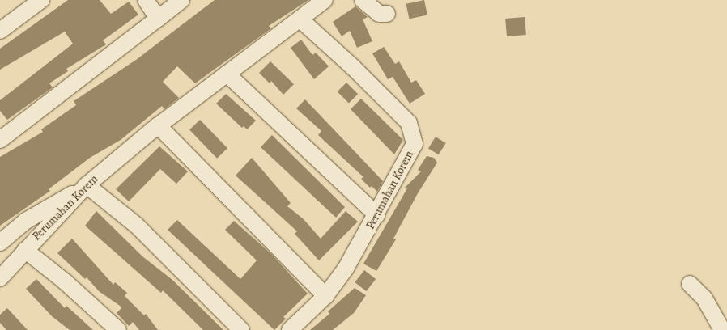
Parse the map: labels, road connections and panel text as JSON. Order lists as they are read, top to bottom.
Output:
{
  "streets": {
    "street": ["Perumahan Korem"]
  }
}
